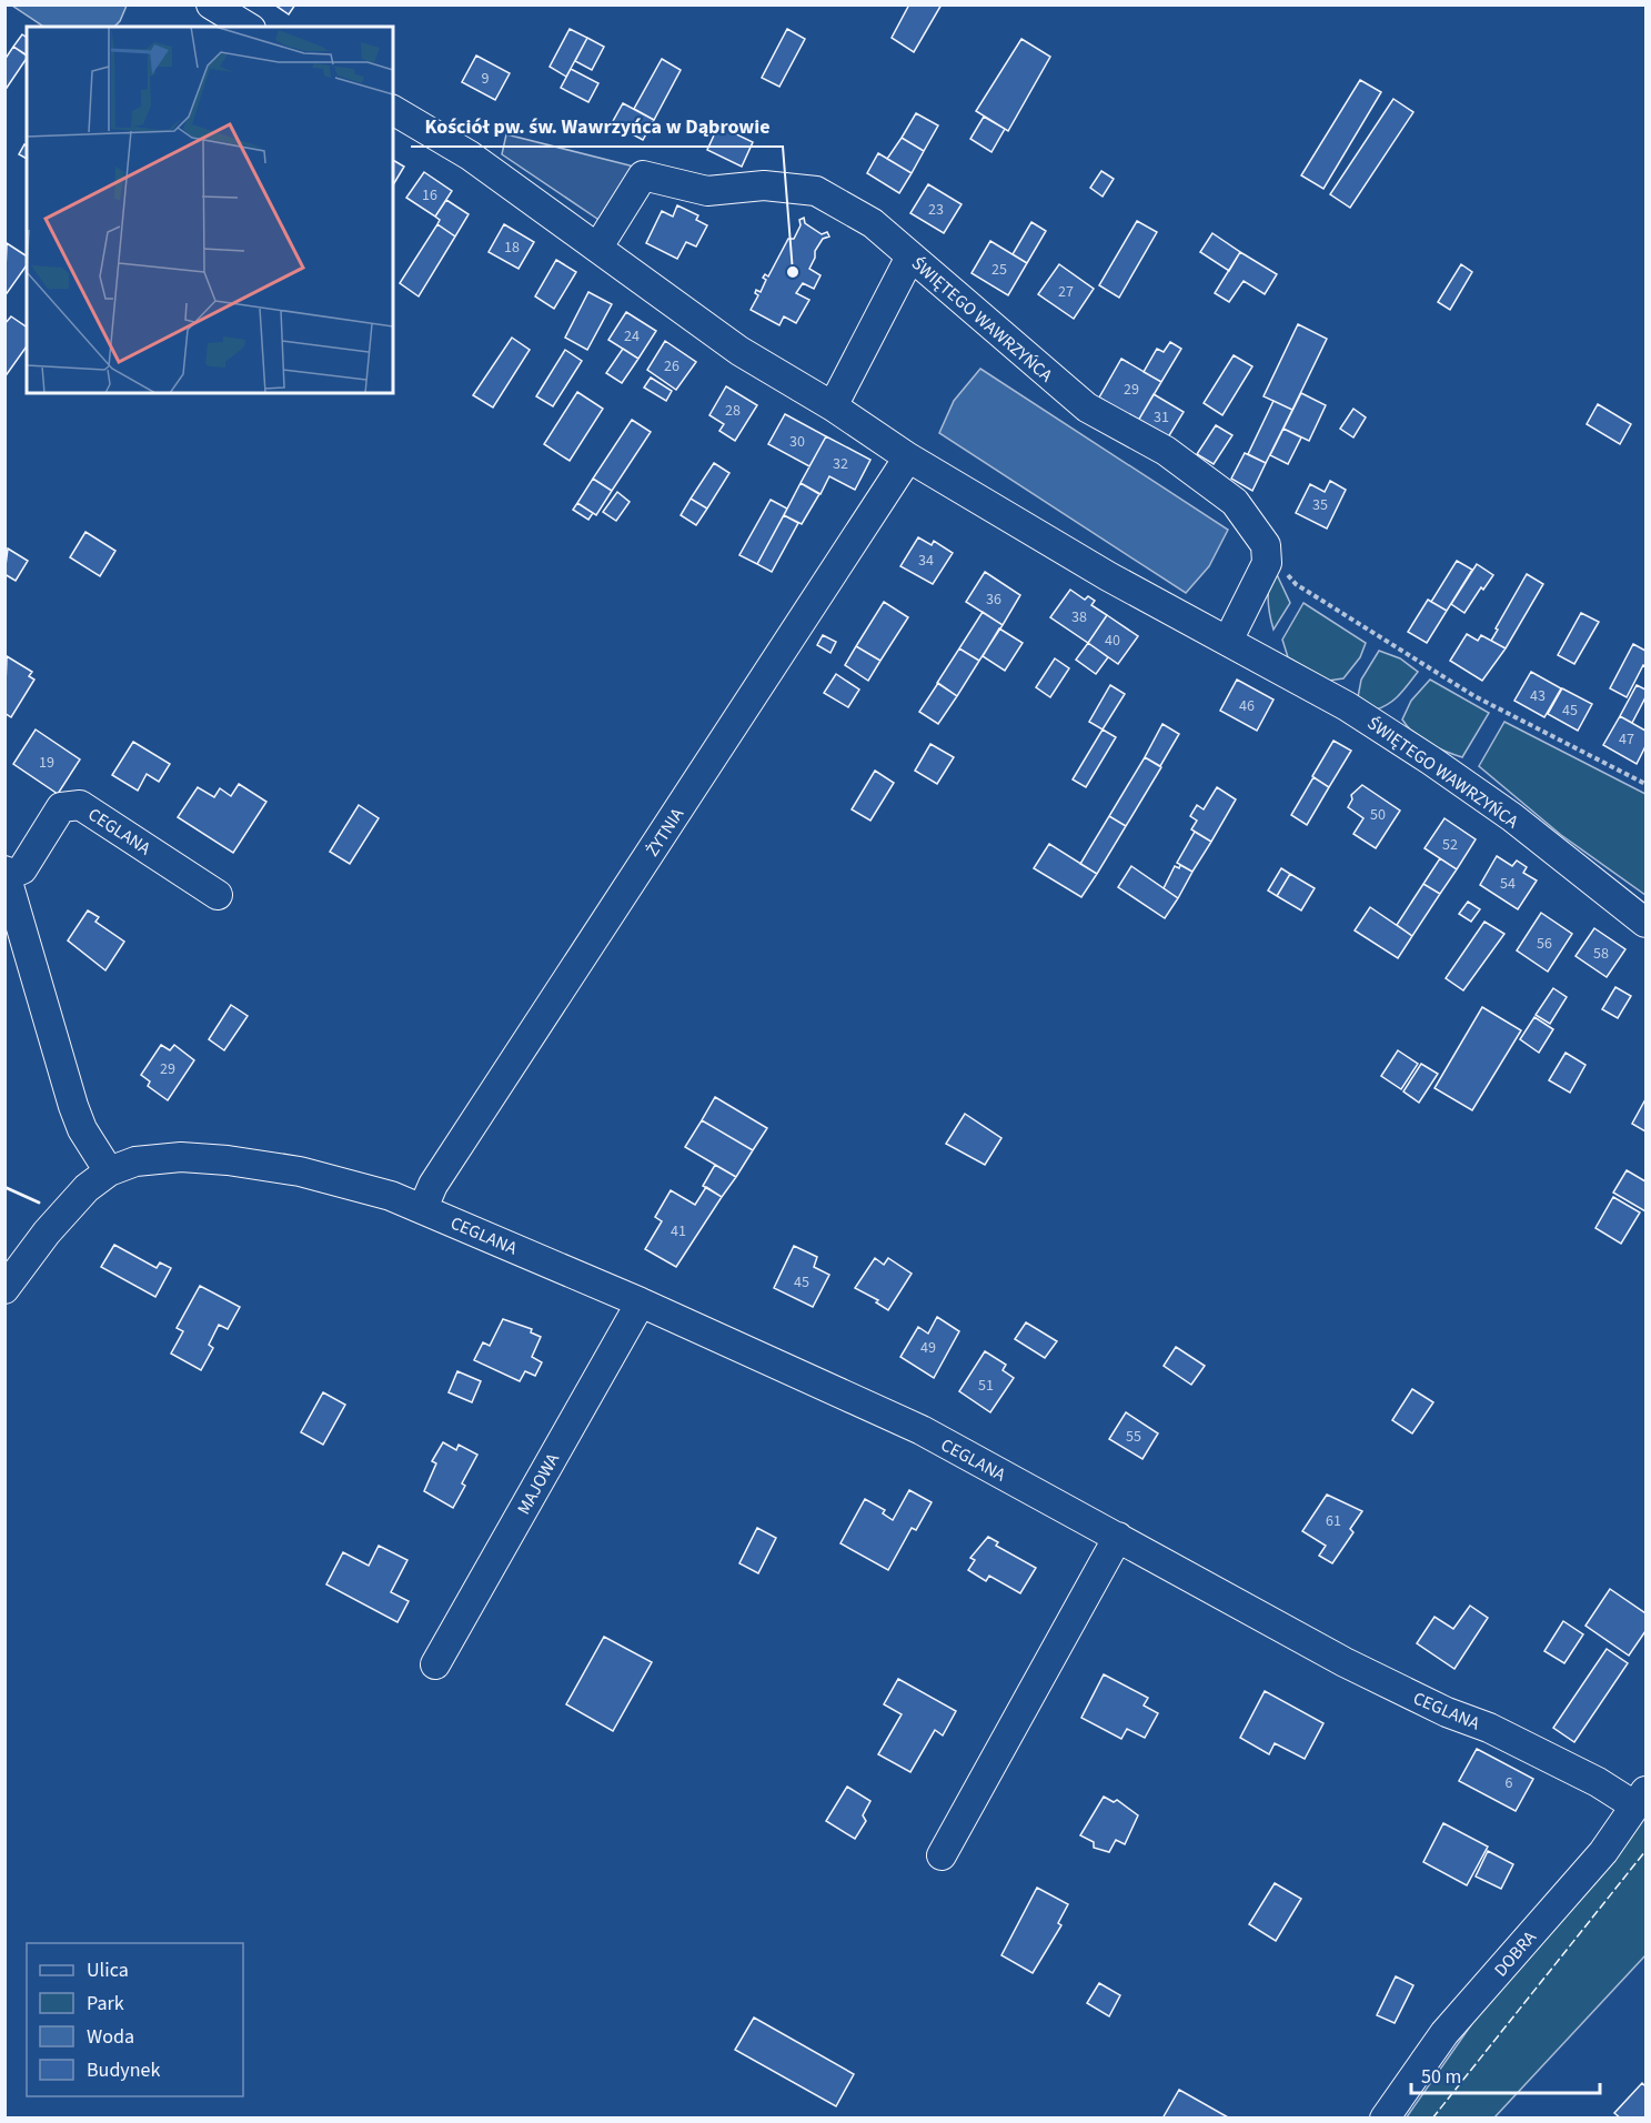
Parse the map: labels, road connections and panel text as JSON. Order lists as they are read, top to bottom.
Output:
{
  "streets": {
    "street": [
      "ŚWIĘTEGO WAWRZYŃCA",
      "CEGLANA",
      "ŻYTNIA",
      "MAJOWA",
      "DOBRA"
    ]
  },
  "crossings": [
    ["ŚWIĘTEGO WAWRZYŃCA", "ŻYTNIA"],
    ["CEGLANA", "ŻYTNIA"],
    ["CEGLANA", "MAJOWA"],
    ["CEGLANA", "DOBRA"]
  ],
  "places": ["Kościół pw. św. Wawrzyńca w Dąbrowie"],
  "house_numbers": [
    "9",
    "16",
    "23",
    "18",
    "25",
    "27",
    "24",
    "26",
    "29",
    "28",
    "31",
    "30",
    "32",
    "35",
    "34",
    "36",
    "38",
    "40",
    "43",
    "46",
    "45",
    "47",
    "19",
    "50",
    "52",
    "54",
    "56",
    "58",
    "29",
    "41",
    "45",
    "49",
    "51",
    "55",
    "61",
    "6"
  ],
  "legend": [
    "Ulica",
    "Park",
    "Woda",
    "Budynek"
  ],
  "scale_bar": "50 m"
}
